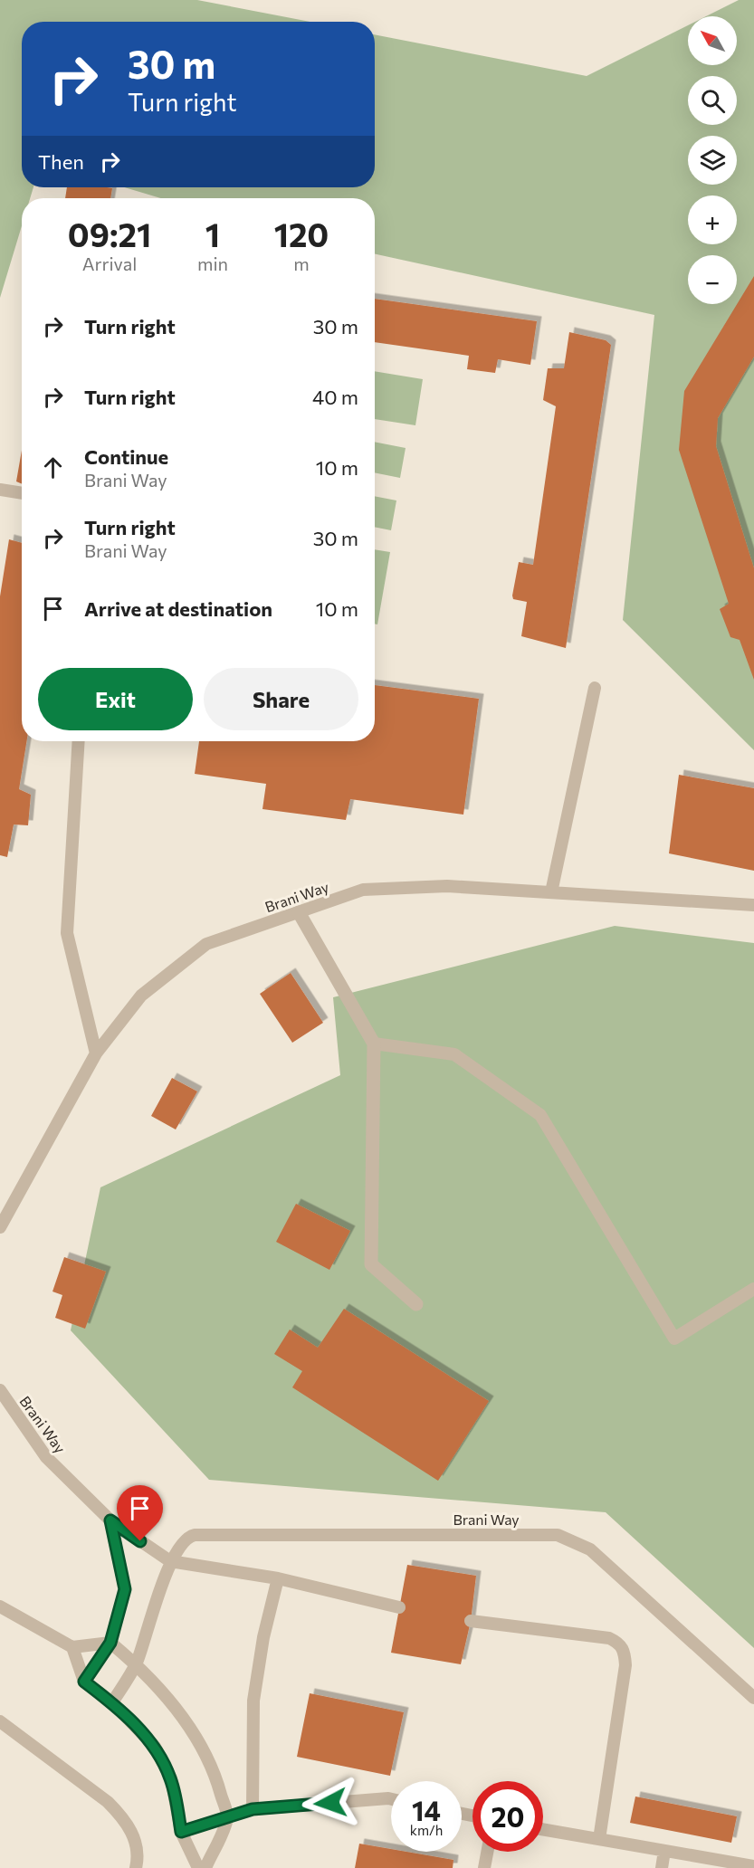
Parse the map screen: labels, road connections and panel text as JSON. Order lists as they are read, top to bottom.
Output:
{
  "streets": {
    "lane": ["Brani Way"]
  },
  "north": "top left",
  "page": {
    "map_buttons": ["+", "−"],
    "turn": ["30 m", "Turn right"],
    "then": "Then",
    "eta": [
      "09:21",
      "Arrival",
      "1",
      "min",
      "120",
      "m"
    ],
    "list": [
      {
        "name": "Turn right",
        "value": "30 m"
      },
      {
        "name": "Turn right",
        "value": "40 m"
      },
      {
        "name": "Continue",
        "note": "Brani Way",
        "value": "10 m"
      },
      {
        "name": "Turn right",
        "note": "Brani Way",
        "value": "30 m"
      },
      {
        "name": "Arrive at destination",
        "value": "10 m"
      }
    ],
    "buttons": ["Exit", "Share"],
    "speed": "14 km/h",
    "limit": "20"
  }
}
